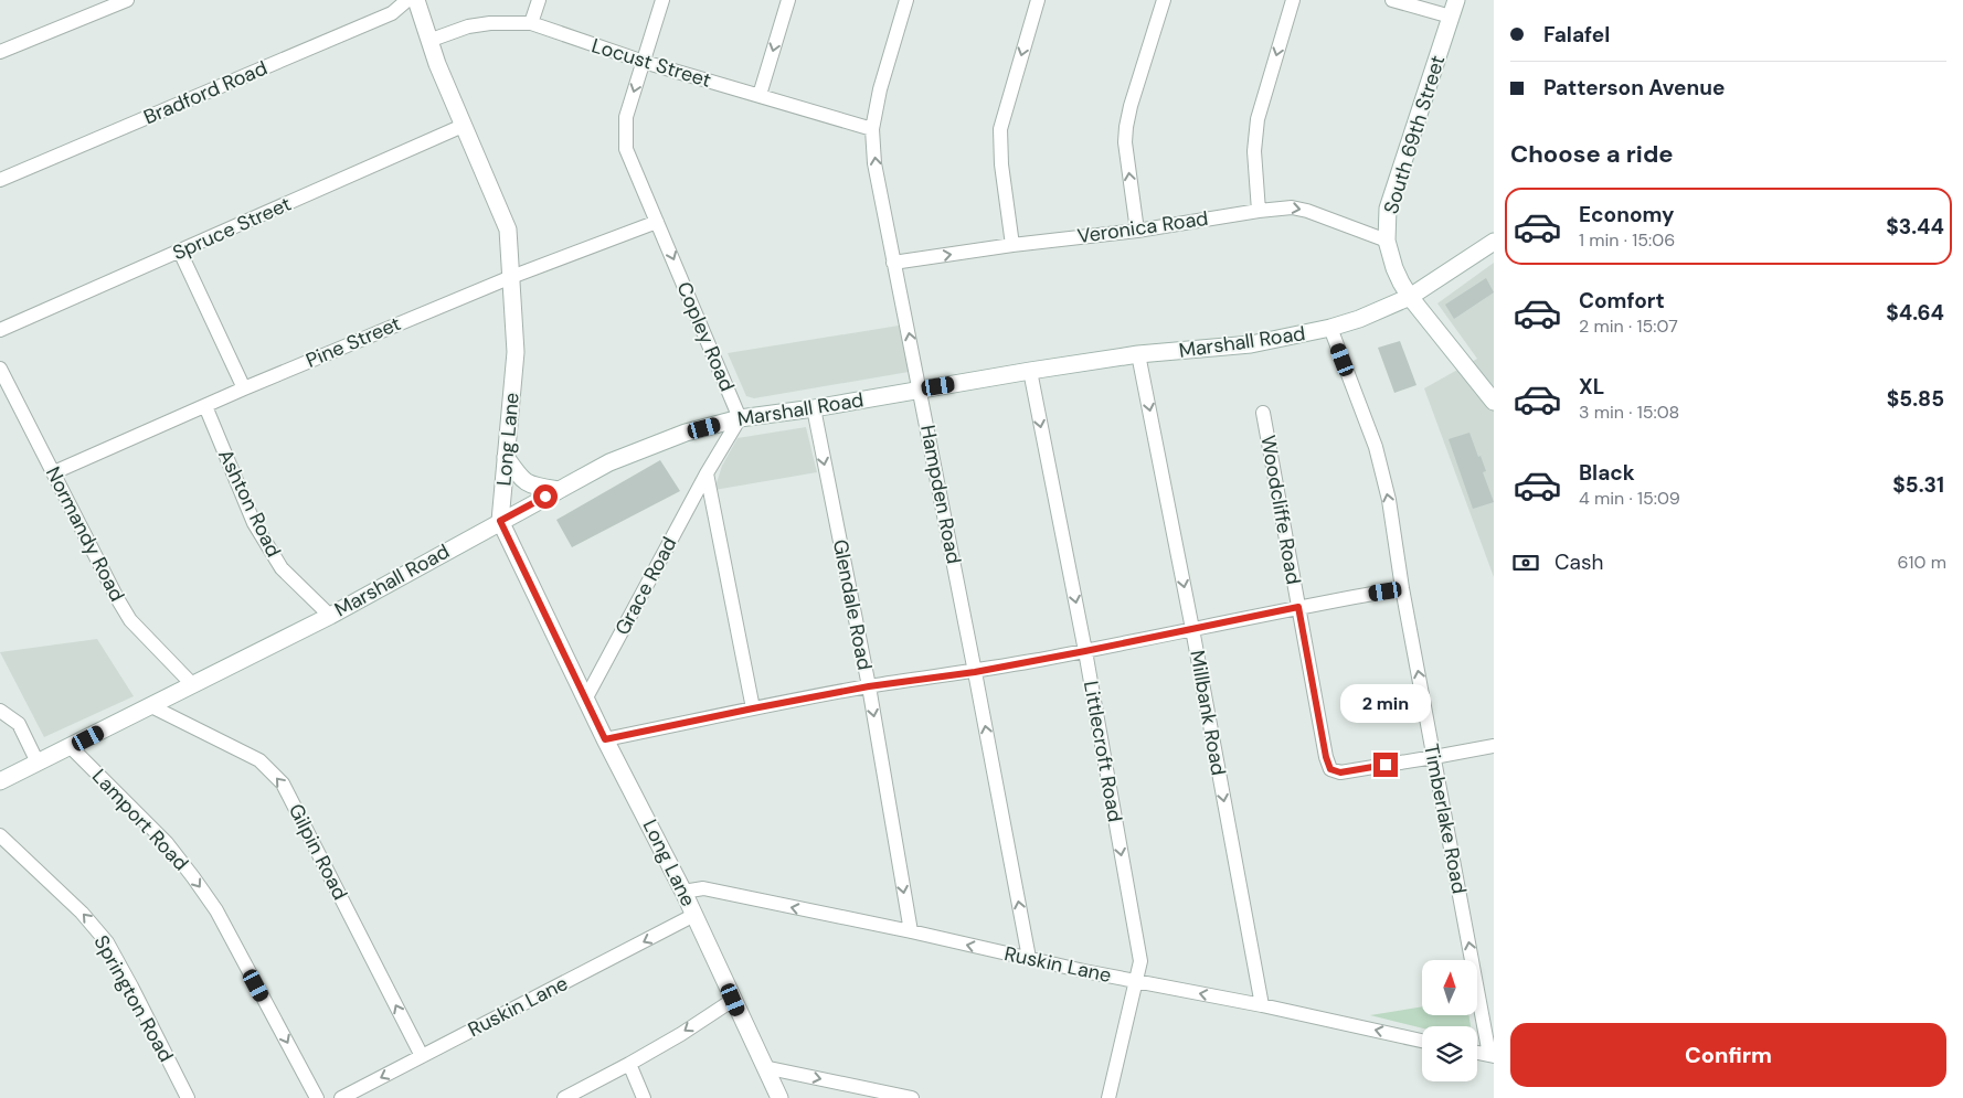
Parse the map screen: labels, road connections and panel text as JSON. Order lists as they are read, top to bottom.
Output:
{
  "streets": {
    "main road": ["South 69th Street", "Marshall Road", "Long Lane"],
    "street": [
      "Locust Street",
      "Bradford Road",
      "Veronica Road",
      "Spruce Street",
      "Copley Road",
      "Pine Street",
      "Hampden Road",
      "Ashton Road",
      "Woodcliffe Road",
      "Normandy Road",
      "Grace Road",
      "Glendale Road",
      "Millbank Road",
      "Littlecroft Road",
      "Timberlake Road",
      "Lamport Road",
      "Gilpin Road",
      "Ruskin Lane",
      "Springton Road"
    ]
  },
  "crossings": [
    ["Locust Street", "Copley Road"],
    ["Locust Street", "Long Lane"],
    ["Locust Street", "Hampden Road"],
    ["South 69th Street", "Veronica Road"],
    ["South 69th Street", "Marshall Road"],
    ["Veronica Road", "Hampden Road"],
    ["Spruce Street", "Long Lane"],
    ["Copley Road", "Pine Street"],
    ["Copley Road", "Marshall Road"],
    ["Pine Street", "Long Lane"],
    ["Pine Street", "Ashton Road"],
    ["Pine Street", "Normandy Road"],
    ["Marshall Road", "Long Lane"],
    ["Marshall Road", "Hampden Road"],
    ["Marshall Road", "Ashton Road"],
    ["Marshall Road", "Normandy Road"],
    ["Marshall Road", "Glendale Road"],
    ["Marshall Road", "Millbank Road"],
    ["Marshall Road", "Littlecroft Road"],
    ["Marshall Road", "Timberlake Road"],
    ["Marshall Road", "Lamport Road"],
    ["Marshall Road", "Gilpin Road"],
    ["Long Lane", "Grace Road"],
    ["Long Lane", "Ruskin Lane"],
    ["Hampden Road", "Ruskin Lane"],
    ["Woodcliffe Road", "Timberlake Road"],
    ["Glendale Road", "Ruskin Lane"],
    ["Millbank Road", "Ruskin Lane"],
    ["Littlecroft Road", "Ruskin Lane"],
    ["Gilpin Road", "Ruskin Lane"]
  ],
  "one_way": [
    "Veronica Road",
    "Copley Road",
    "Hampden Road",
    "Millbank Road",
    "Littlecroft Road",
    "Timberlake Road",
    "Lamport Road",
    "Gilpin Road",
    "Ruskin Lane",
    "Springton Road"
  ],
  "north": "top",
  "page": {
    "banner": ["Falafel", "Patterson Avenue"],
    "heading": "Choose a ride",
    "list": [
      {
        "name": "Economy",
        "note": "1 min · 15:06",
        "value": "$3.44"
      },
      {
        "name": "Comfort",
        "note": "2 min · 15:07",
        "value": "$4.64"
      },
      {
        "name": "XL",
        "note": "3 min · 15:08",
        "value": "$5.85"
      },
      {
        "name": "Black",
        "note": "4 min · 15:09",
        "value": "$5.31"
      }
    ],
    "pay": ["Cash", "610 m"],
    "bubble": "2 min",
    "buttons": "Confirm"
  }
}
